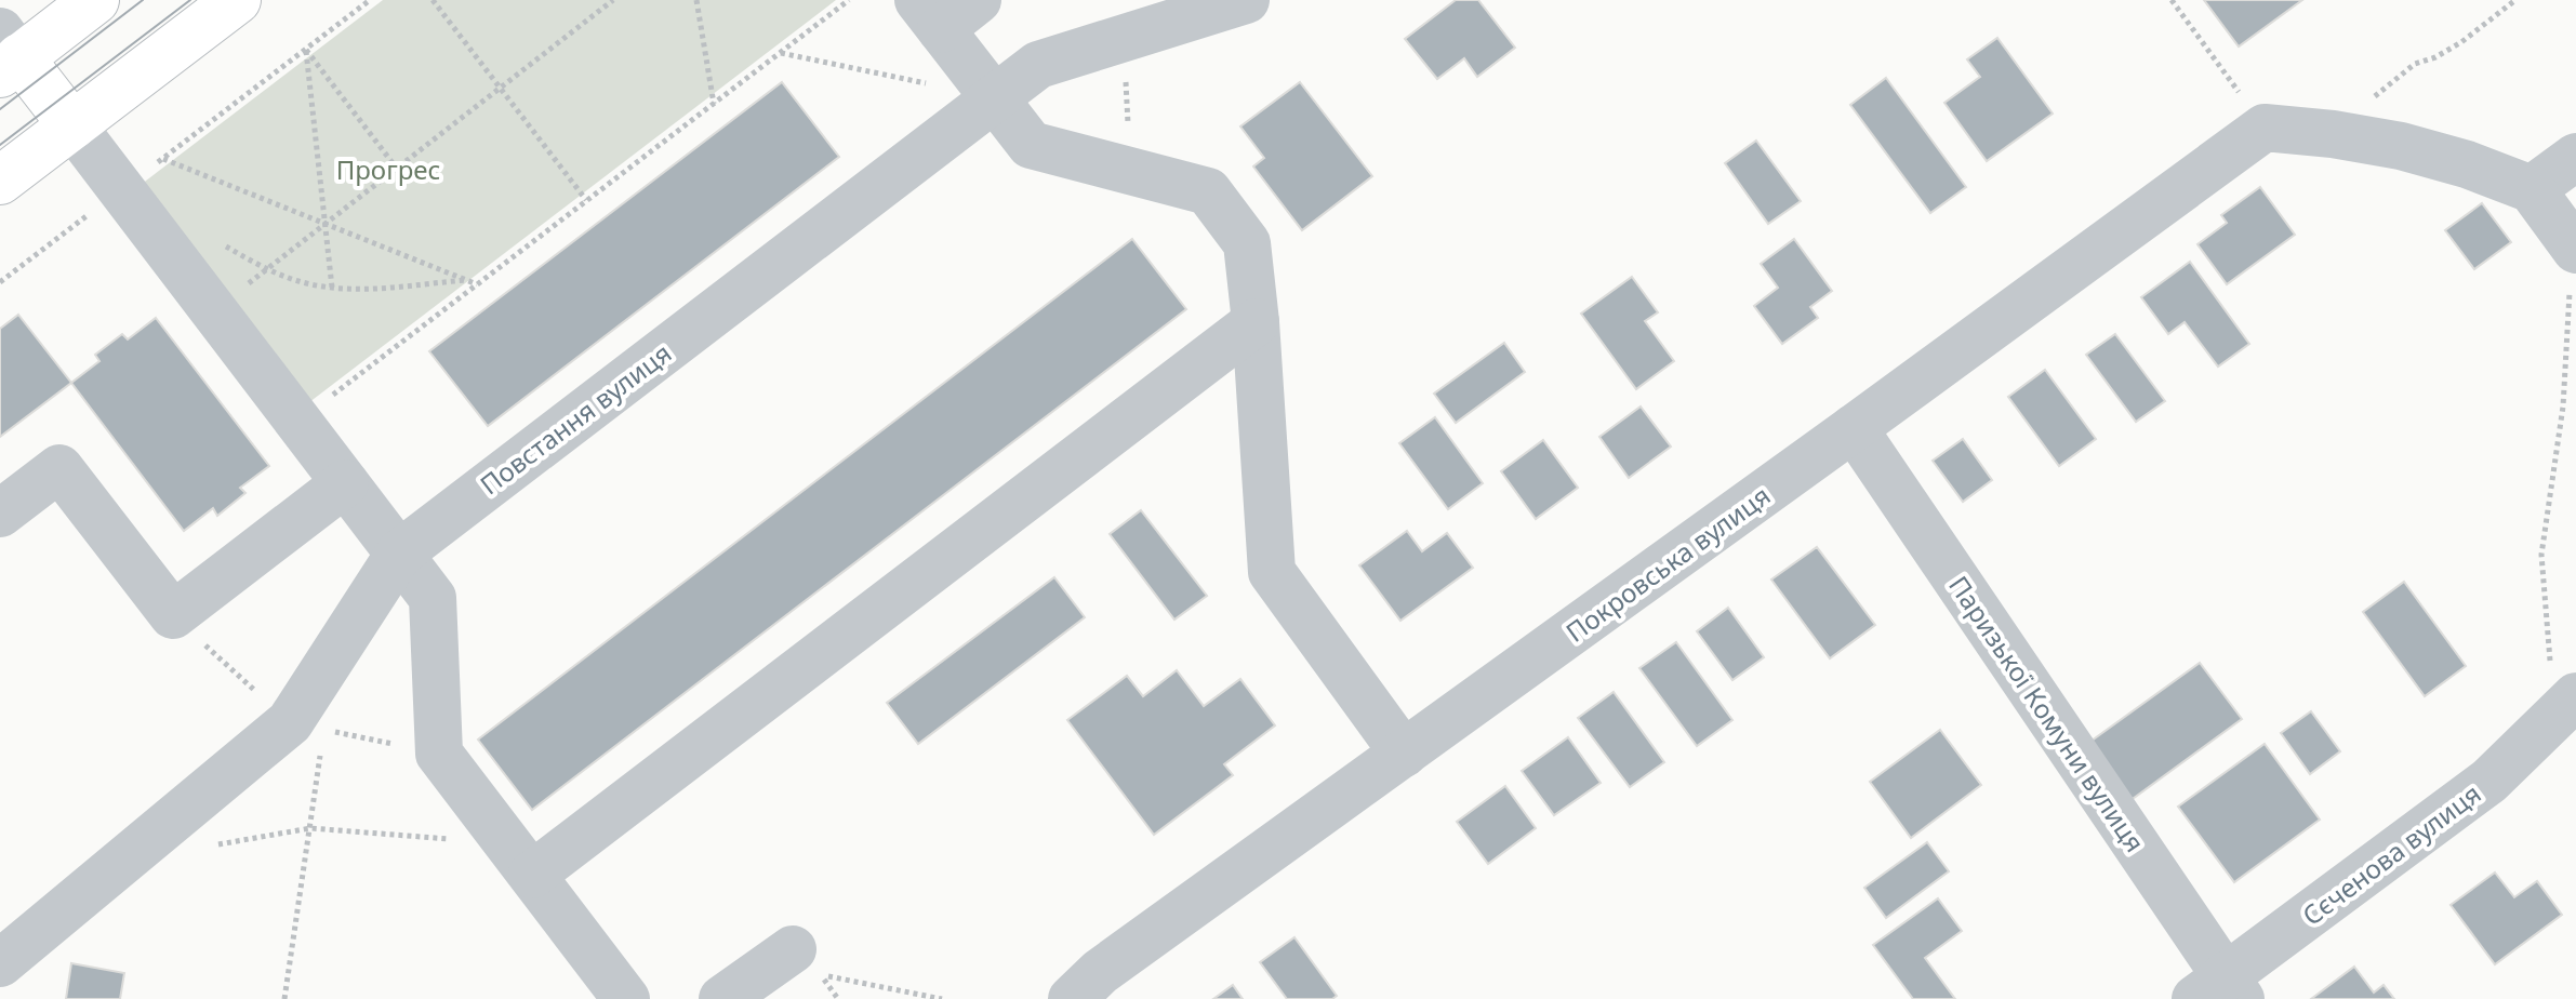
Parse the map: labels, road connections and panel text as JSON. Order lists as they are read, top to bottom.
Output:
{
  "streets": {
    "street": [
      "Повстання вулиця",
      "Покровська вулиця",
      "Паризької Комуни вулиця",
      "Сєченова вулиця"
    ]
  },
  "crossings": [
    ["Покровська вулиця", "Паризької Комуни вулиця"],
    ["Паризької Комуни вулиця", "Сєченова вулиця"]
  ],
  "parks": ["Прогрес"]
}
